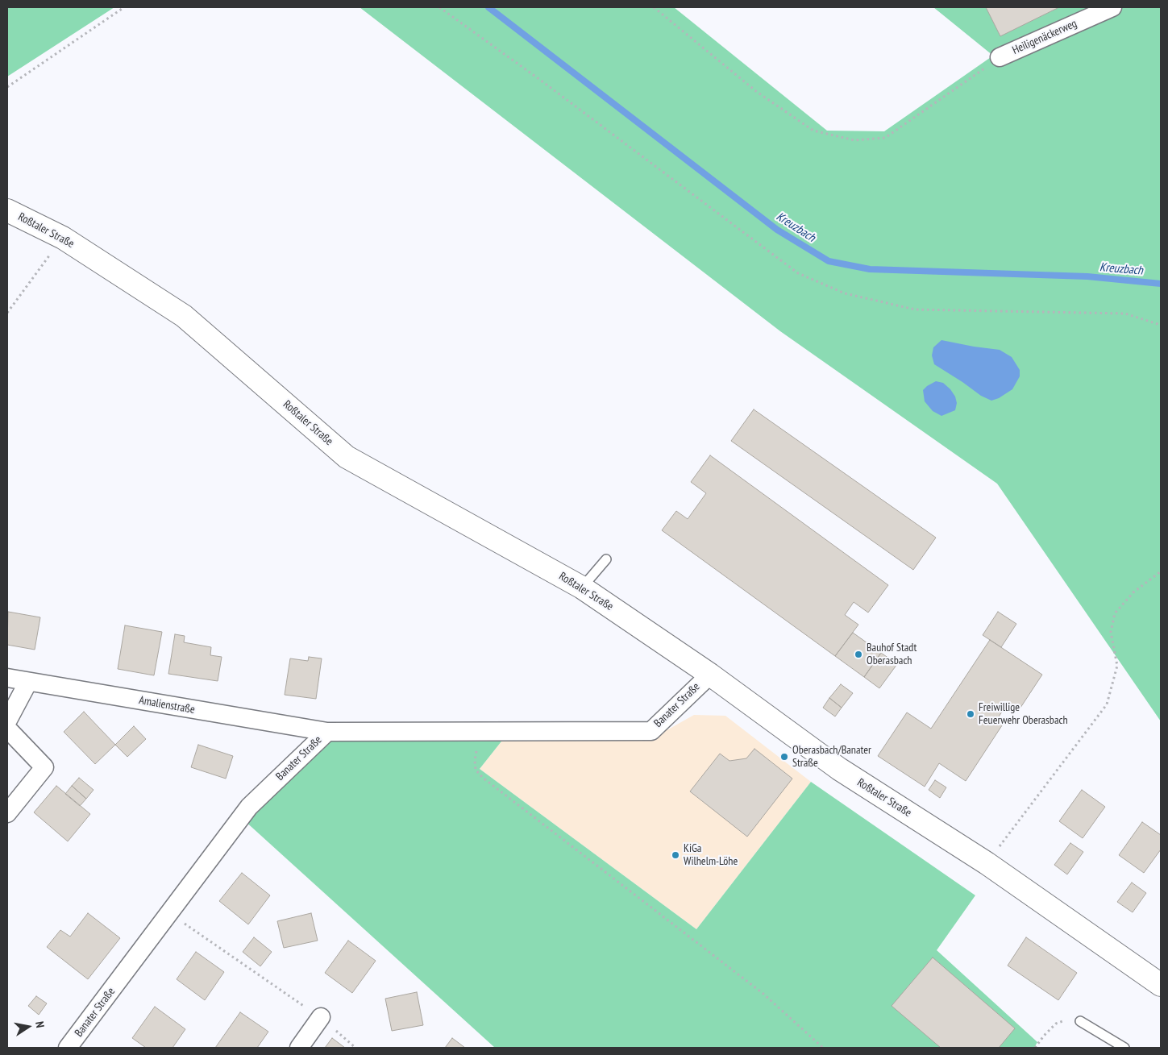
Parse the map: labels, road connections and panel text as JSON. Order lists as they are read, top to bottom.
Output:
{
  "streets": {
    "street": [
      "Heiligenäckerweg",
      "Roßtaler Straße",
      "Amalienstraße",
      "Banater Straße"
    ]
  },
  "crossings": [
    ["Roßtaler Straße", "Banater Straße"],
    ["Amalienstraße", "Banater Straße"]
  ],
  "water": ["Kreuzbach"],
  "places": [
    "Bauhof Stadt Oberasbach",
    "Freiwillige Feuerwehr Oberasbach",
    "Oberasbach/Banater Straße",
    "KiGa Wilhelm-Löhe"
  ],
  "north": "right"
}
